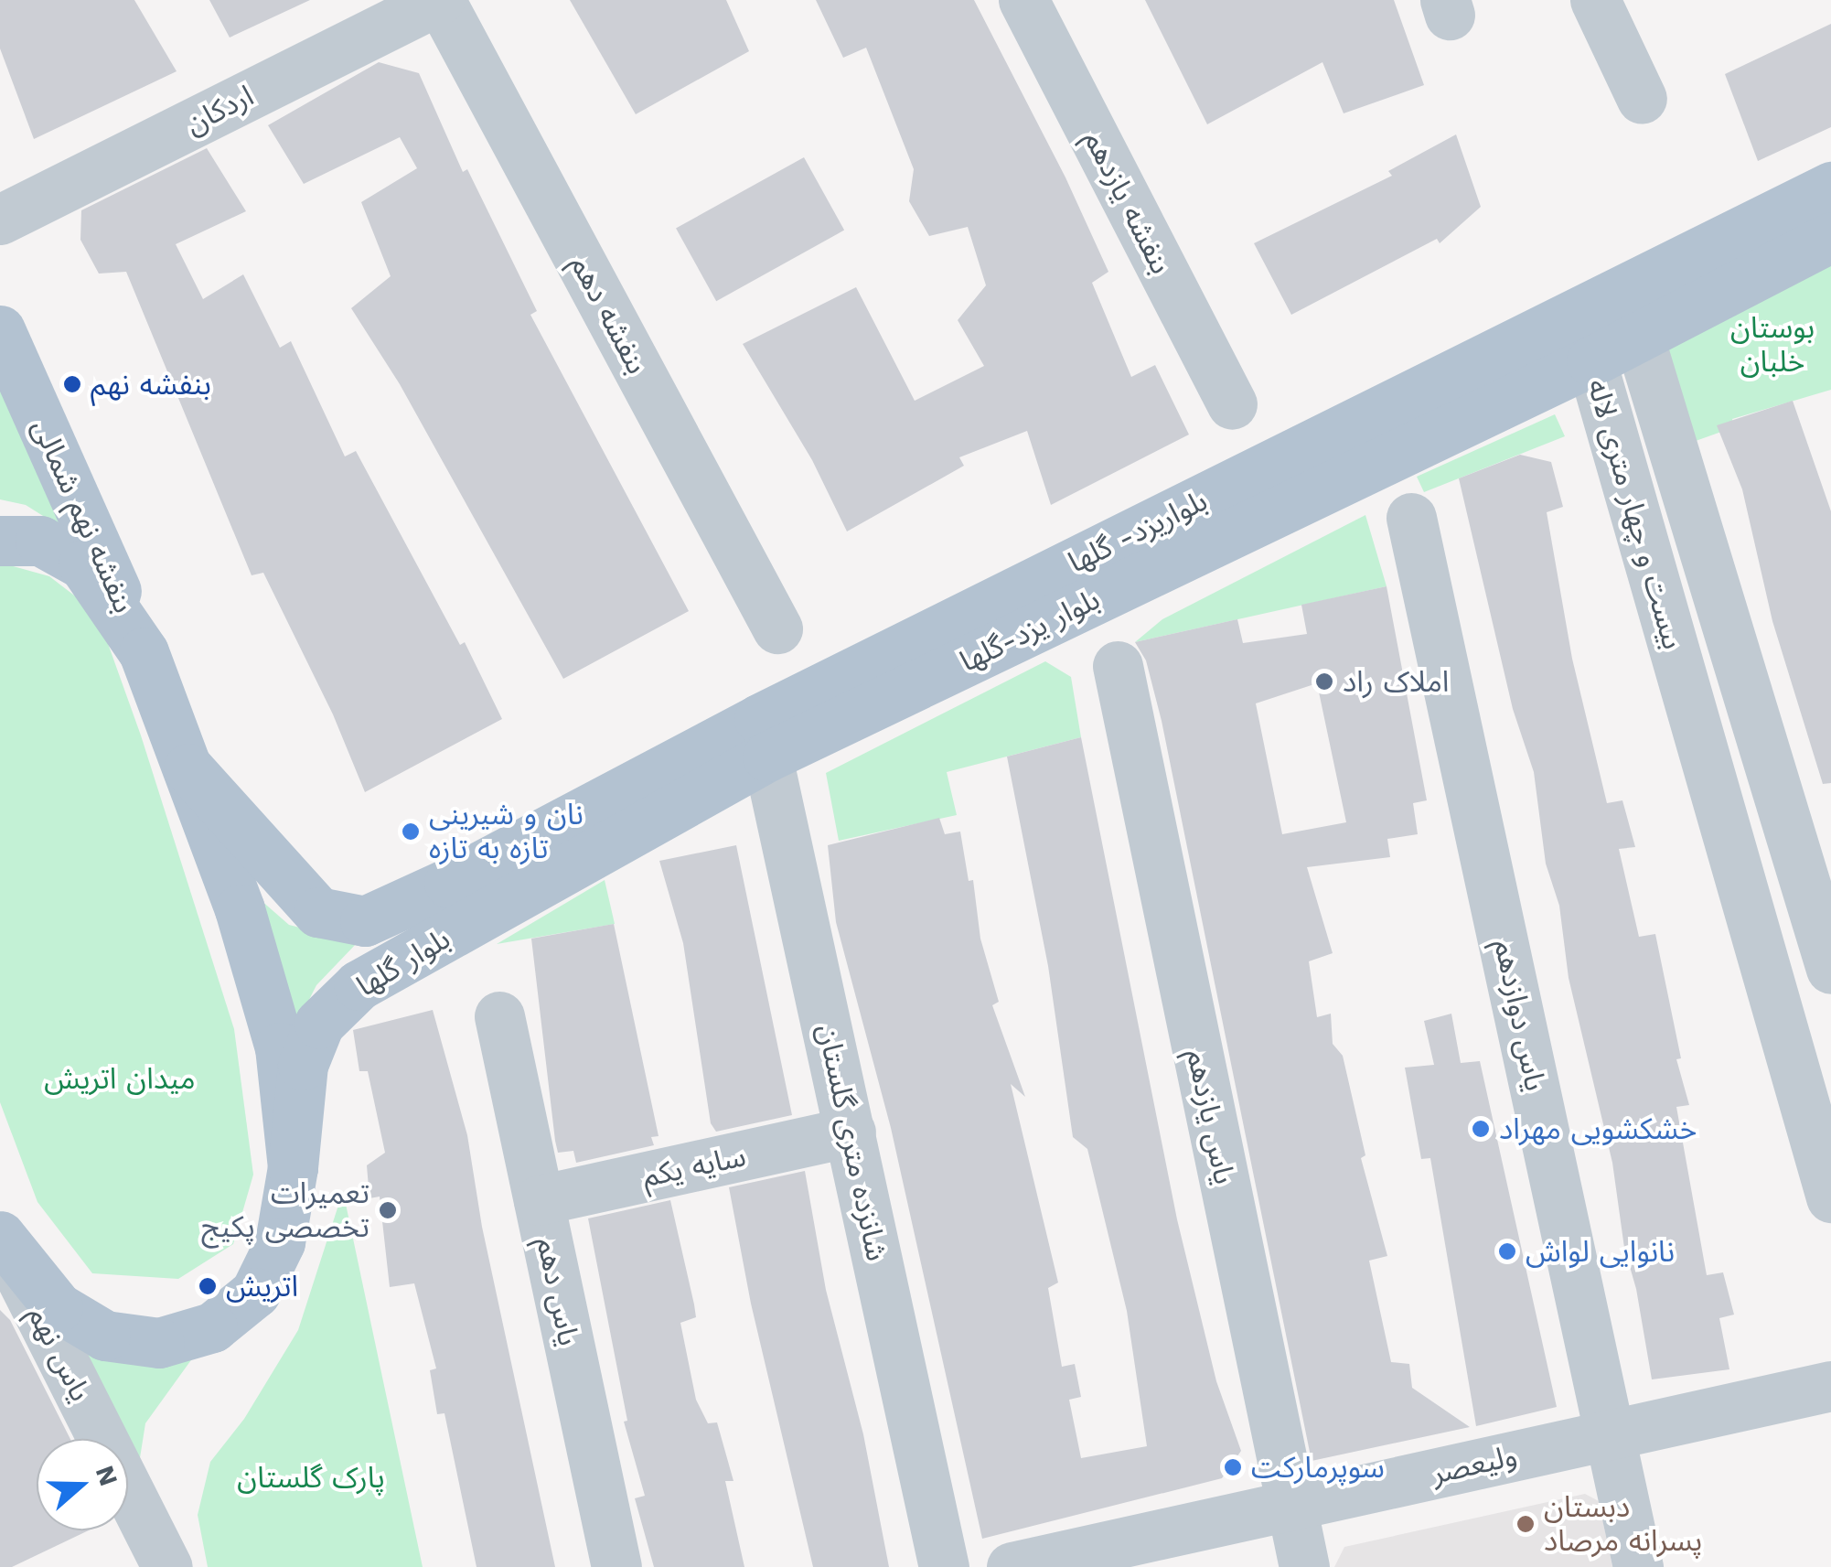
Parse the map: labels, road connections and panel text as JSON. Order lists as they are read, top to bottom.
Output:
{
  "streets": {
    "main road": [
      "بنفشه نهم شمالی",
      "بلواریزد- گلها",
      "بلوار یزد-گلها",
      "بلوار گلها"
    ],
    "street": [
      "اردکان",
      "بنفشه یازدهم",
      "بنفشه دهم",
      "بیست و چهار متری لاله",
      "یاس دوازدهم",
      "یاس یازدهم",
      "شانزده متری گلستان",
      "سایه یکم",
      "یاس دهم",
      "یاس نهم",
      "ولیعصر"
    ]
  },
  "crossings": [
    ["اردکان", "بنفشه دهم"],
    ["بیست و چهار متری لاله", "بلواریزد- گلها"],
    ["بیست و چهار متری لاله", "بلوار یزد-گلها"],
    ["بلواریزد- گلها", "بلوار یزد-گلها"],
    ["بلواریزد- گلها", "شانزده متری گلستان"],
    ["بلوار یزد-گلها", "بلوار گلها"],
    ["بلوار یزد-گلها", "شانزده متری گلستان"],
    ["یاس دوازدهم", "ولیعصر"],
    ["یاس یازدهم", "ولیعصر"],
    ["شانزده متری گلستان", "سایه یکم"],
    ["سایه یکم", "یاس دهم"]
  ],
  "parks": ["بوستان خلبان", "میدان اتریش", "پارک گلستان"],
  "places": [
    "بنفشه نهم",
    "املاک راد",
    "نان و شیرینی تازه به تازه",
    "خشکشویی مهراد",
    "تعمیرات تخصصی پکیج",
    "نانوایی لواش",
    "اتریش",
    "سوپرمارکت",
    "دبستان پسرانه مرصاد"
  ],
  "north": "right"
}
